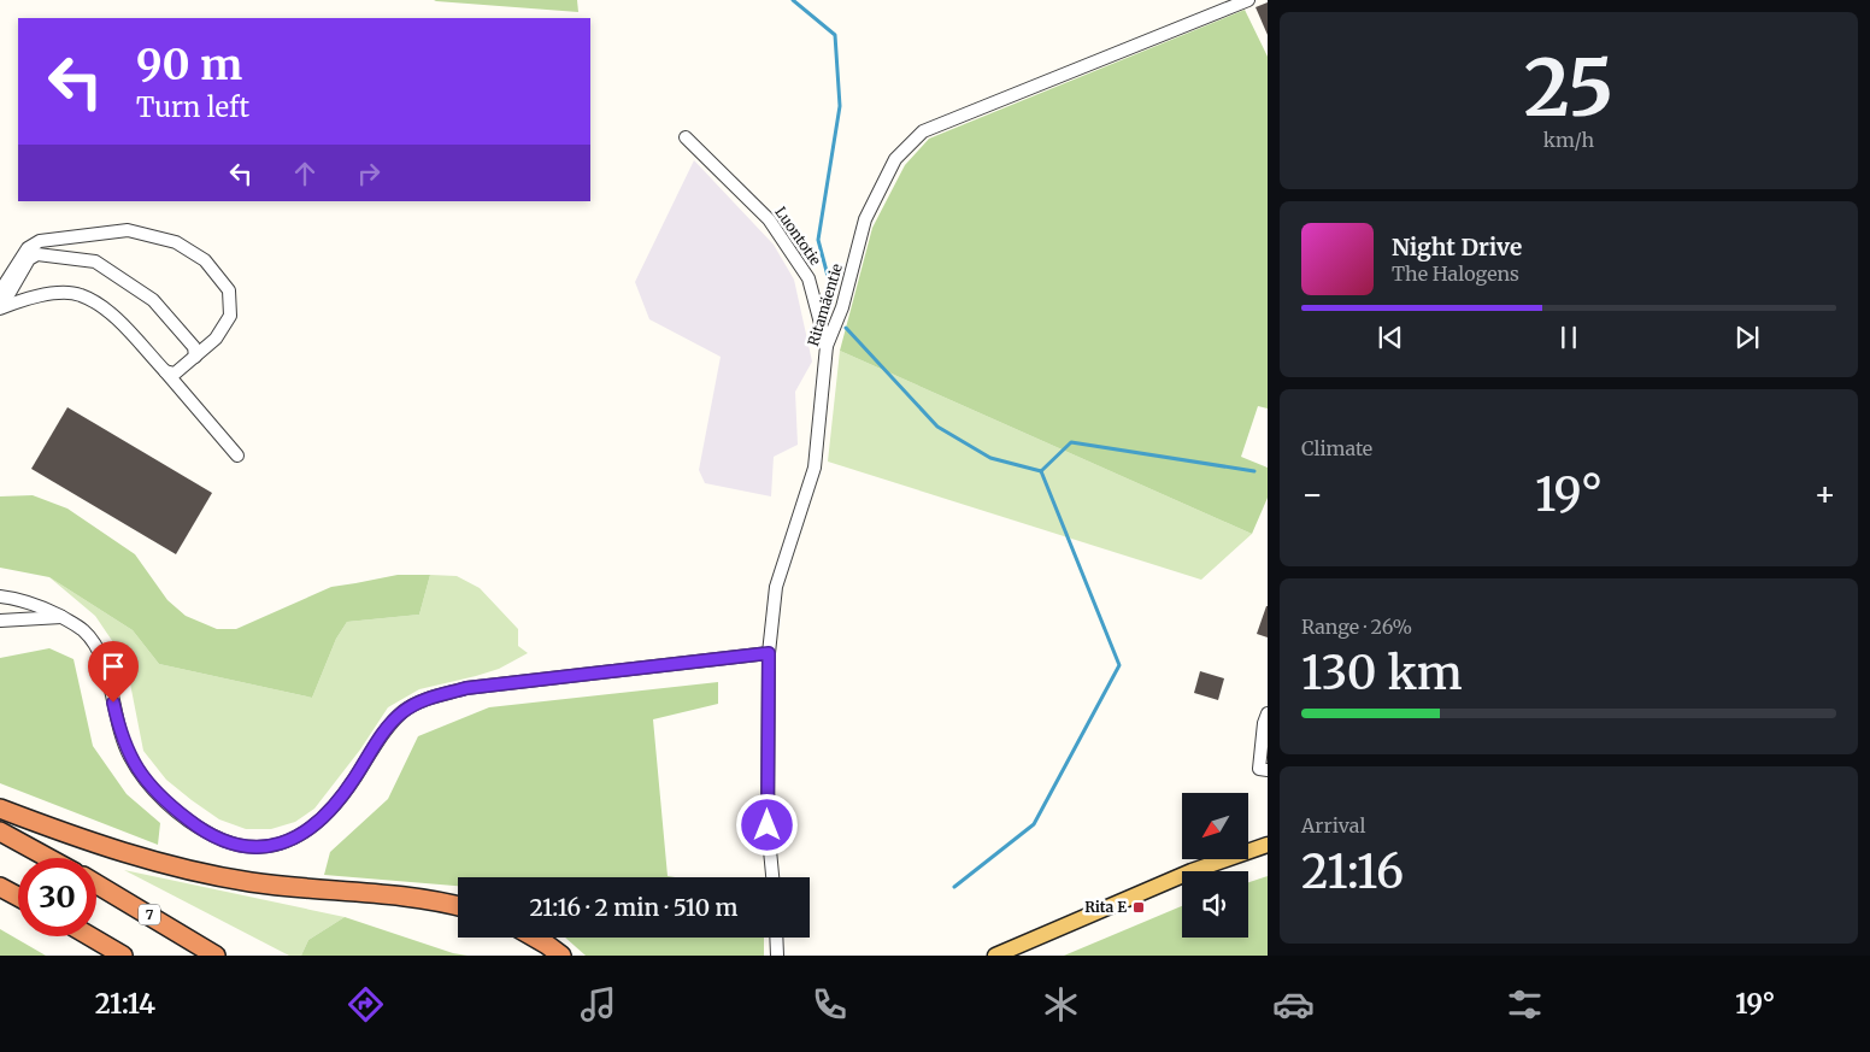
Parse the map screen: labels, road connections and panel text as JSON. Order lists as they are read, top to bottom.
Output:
{
  "streets": {
    "highway": ["7"],
    "street": ["Luontotie", "Ritamäentie"]
  },
  "crossings": [
    ["Luontotie", "Ritamäentie"]
  ],
  "places": {
    "transit": ["Rita E"]
  },
  "north": "bottom left",
  "page": {
    "tile": [
      ["25", "km/h"],
      "Climate",
      ["Range · 26%", "130 km"],
      ["Arrival", "21:16"]
    ],
    "turn": ["90 m", "Turn left"],
    "song": ["Night Drive", "The Halogens"],
    "heat": ["−", "19°", "+"],
    "limit": "30",
    "trip": "21:16 · 2 min · 510 m",
    "tabs": ["21:14", "19°"]
  }
}
